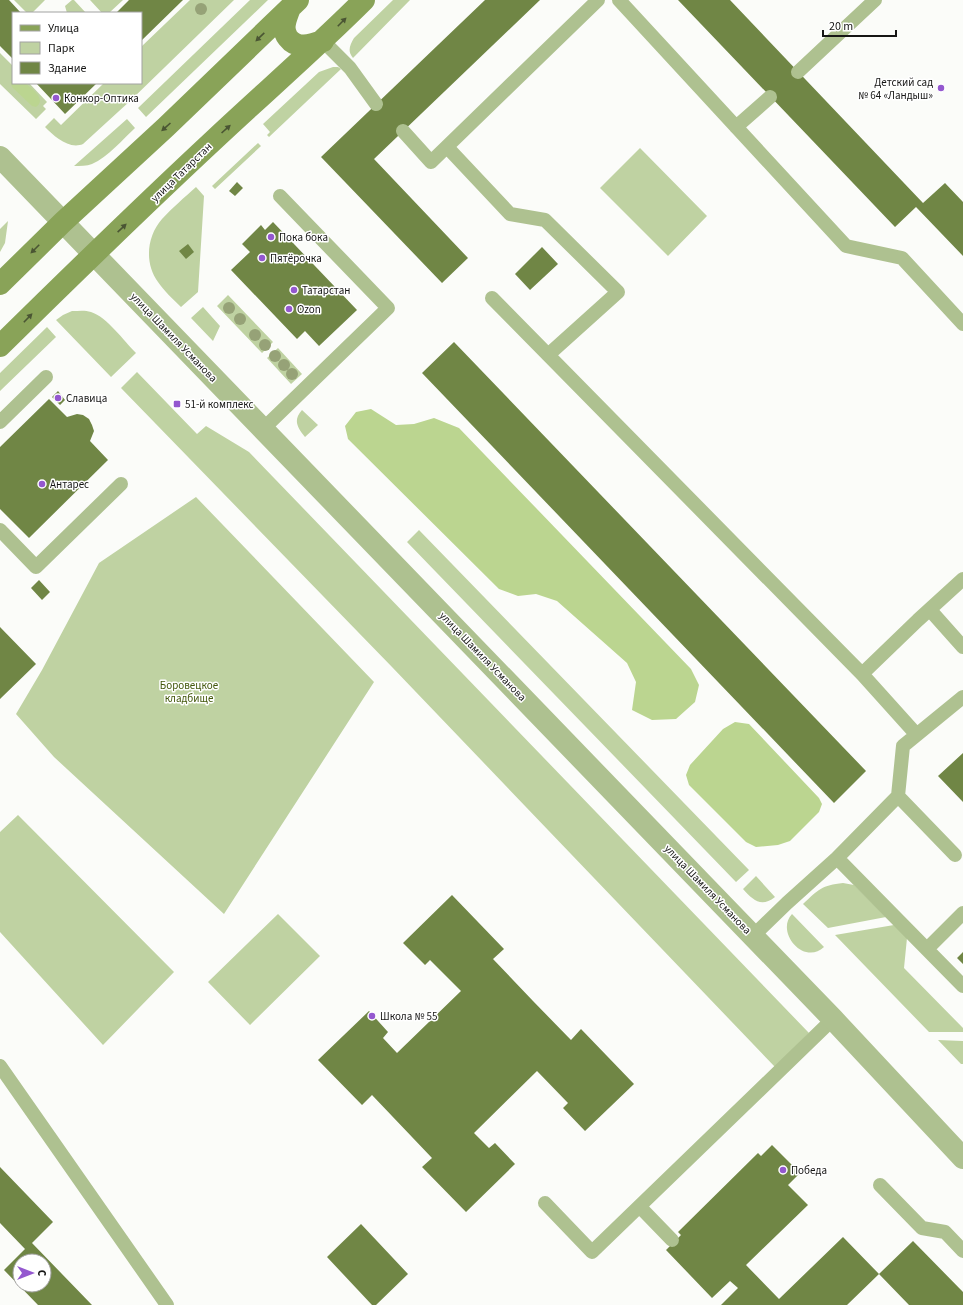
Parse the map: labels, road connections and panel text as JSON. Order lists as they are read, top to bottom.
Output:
{
  "streets": {
    "street": ["улица Татарстан", "улица Шамиля Усманова"]
  },
  "crossings": [
    ["улица Татарстан", "улица Шамиля Усманова"]
  ],
  "parks": ["Боровецкое кладбище"],
  "places": {
    "other": [
      "Детский сад № 64 «Ландыш»",
      "Конкор-Оптика",
      "Пока бока",
      "Пятёрочка",
      "Татарстан",
      "Ozon",
      "Славица",
      "Антарес",
      "Школа № 55",
      "Победа"
    ],
    "transit": ["51-й комплекс"]
  },
  "legend": ["Улица", "Парк", "Здание"],
  "scale_bar": "20 m",
  "north": "right"
}
